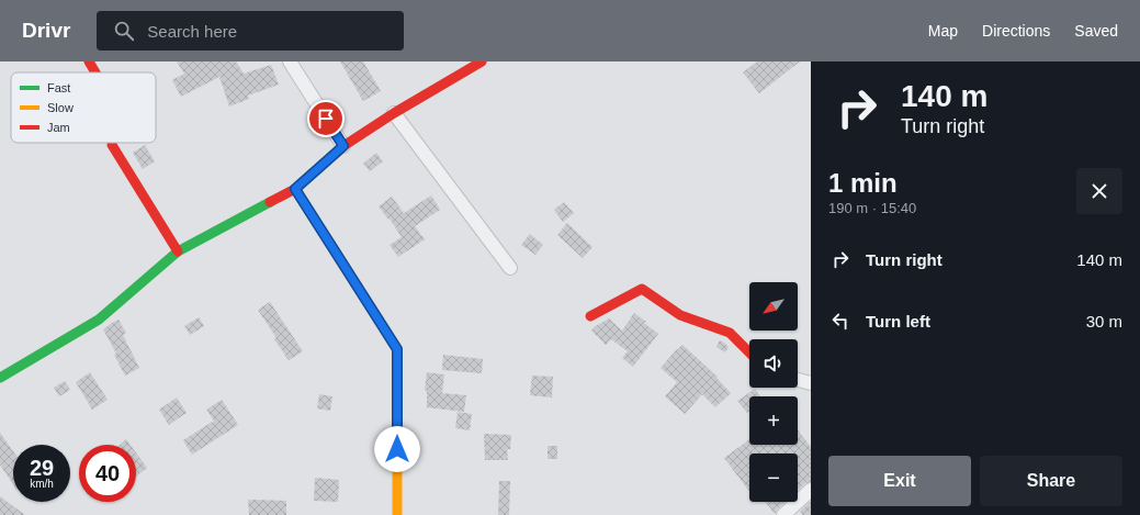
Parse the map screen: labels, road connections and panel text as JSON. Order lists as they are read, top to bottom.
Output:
{
  "legend": ["Fast", "Slow", "Jam"],
  "north": "bottom left",
  "page": {
    "header": "Drivr",
    "search": "Search here",
    "nav": ["Map", "Directions", "Saved"],
    "turn": ["140 m", "Turn right"],
    "heading": ["1 min", "190 m · 15:40"],
    "list": [
      {
        "name": "Turn right",
        "value": "140 m"
      },
      {
        "name": "Turn left",
        "value": "30 m"
      }
    ],
    "map_buttons": ["+", "−"],
    "speed": "29 km/h",
    "limit": "40",
    "buttons": ["Exit", "Share"]
  }
}
